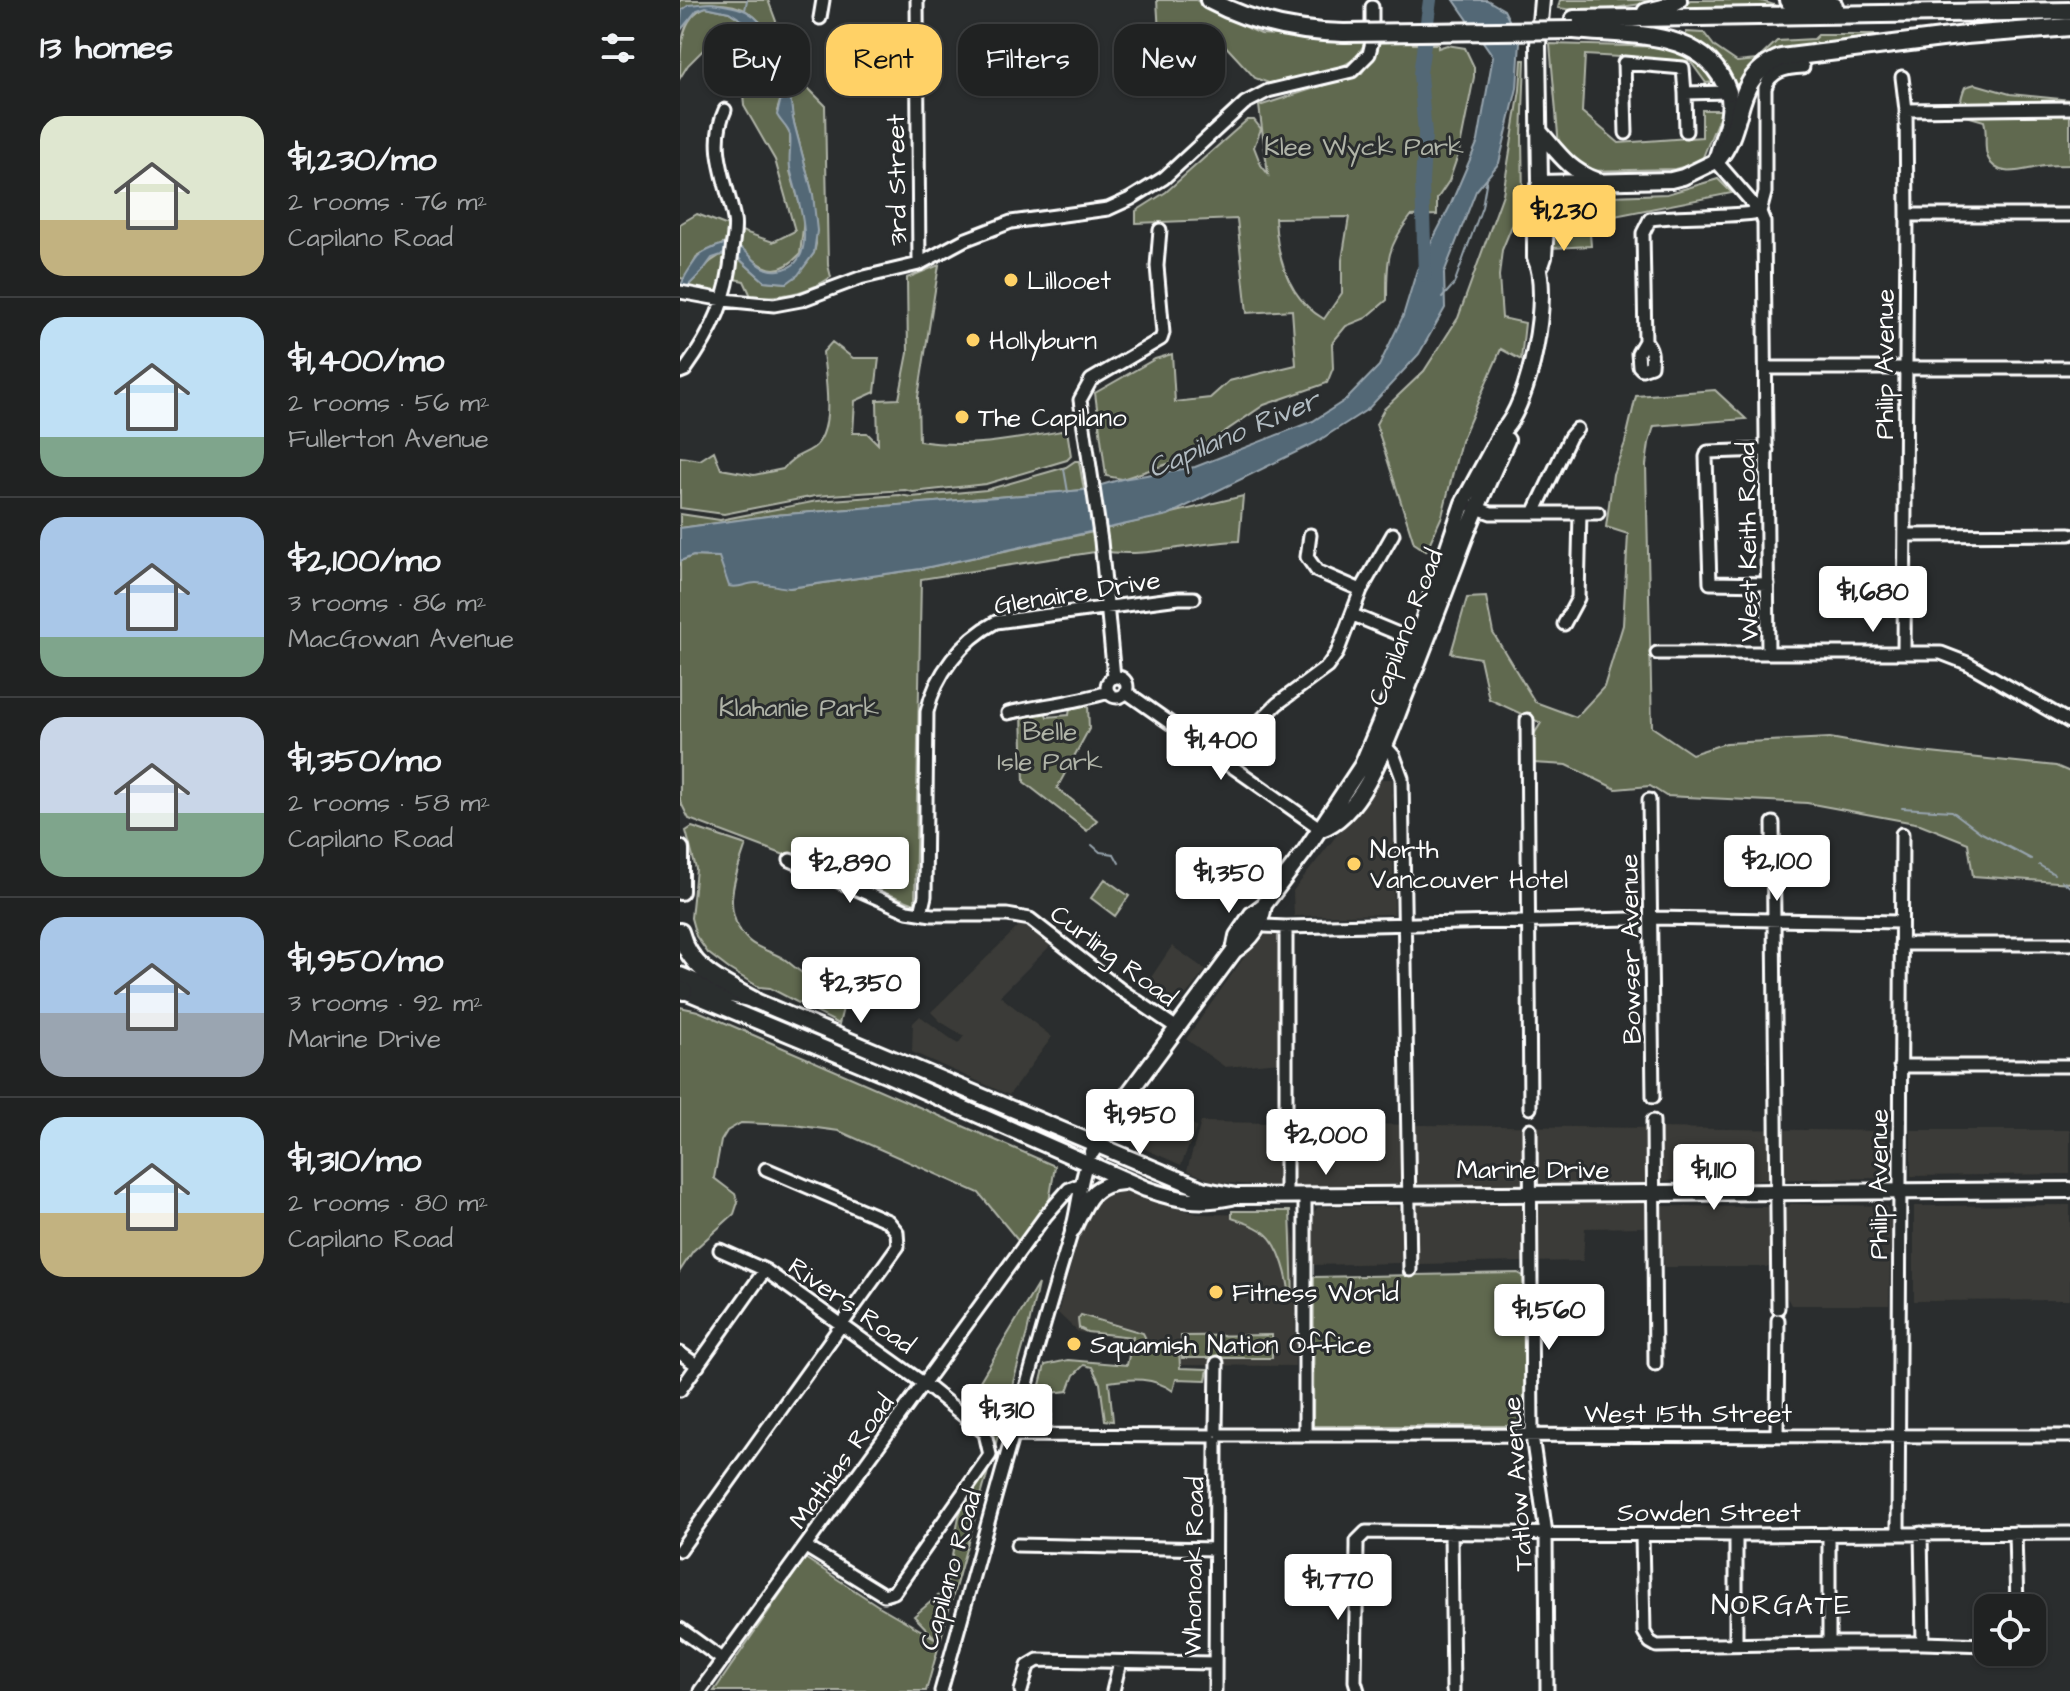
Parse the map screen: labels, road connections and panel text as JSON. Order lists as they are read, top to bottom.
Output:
{
  "streets": {
    "main road": ["Capilano Road", "Marine Drive"],
    "street": [
      "3rd Street",
      "Philip Avenue",
      "West Keith Road",
      "Glenaire Drive",
      "Bowser Avenue",
      "Curling Road",
      "Rivers Road",
      "West 15th Street",
      "Mathias Road",
      "Tatlow Avenue",
      "Sowden Street",
      "Whonoak Road"
    ]
  },
  "crossings": [
    ["Philip Avenue", "West Keith Road"],
    ["Philip Avenue", "Marine Drive"],
    ["Philip Avenue", "West 15th Street"],
    ["Philip Avenue", "Sowden Street"],
    ["Glenaire Drive", "Curling Road"],
    ["Capilano Road", "Curling Road"],
    ["Capilano Road", "Marine Drive"],
    ["Capilano Road", "West 15th Street"],
    ["Capilano Road", "Mathias Road"],
    ["Marine Drive", "Tatlow Avenue"],
    ["Rivers Road", "Mathias Road"],
    ["West 15th Street", "Tatlow Avenue"],
    ["West 15th Street", "Whonoak Road"],
    ["Tatlow Avenue", "Sowden Street"]
  ],
  "districts": ["NORGATE"],
  "water": ["Capilano River"],
  "parks": ["Klee Wyck Park", "Klahanie Park", "Belle Isle Park"],
  "places": [
    "Lillooet",
    "Hollyburn",
    "The Capilano",
    "North Vancouver Hotel",
    "Fitness World",
    "Squamish Nation Office"
  ],
  "page": {
    "heading": "13 homes",
    "chip": [
      "Buy",
      "Rent",
      "Filters",
      "New"
    ],
    "list": [
      {
        "name": "$1,230/mo",
        "note": "2 rooms · 76 m² · Capilano Road"
      },
      {
        "name": "$1,400/mo",
        "note": "2 rooms · 56 m² · Fullerton Avenue"
      },
      {
        "name": "$2,100/mo",
        "note": "3 rooms · 86 m² · MacGowan Avenue"
      },
      {
        "name": "$1,350/mo",
        "note": "2 rooms · 58 m² · Capilano Road"
      },
      {
        "name": "$1,950/mo",
        "note": "3 rooms · 92 m² · Marine Drive"
      },
      {
        "name": "$1,310/mo",
        "note": "2 rooms · 80 m² · Capilano Road"
      }
    ],
    "price": [
      "$1,230",
      "$1,680",
      "$1,400",
      "$2,100",
      "$2,890",
      "$1,350",
      "$2,350",
      "$1,950",
      "$2,000",
      "$1,110",
      "$1,560",
      "$1,310",
      "$1,770"
    ]
  }
}
